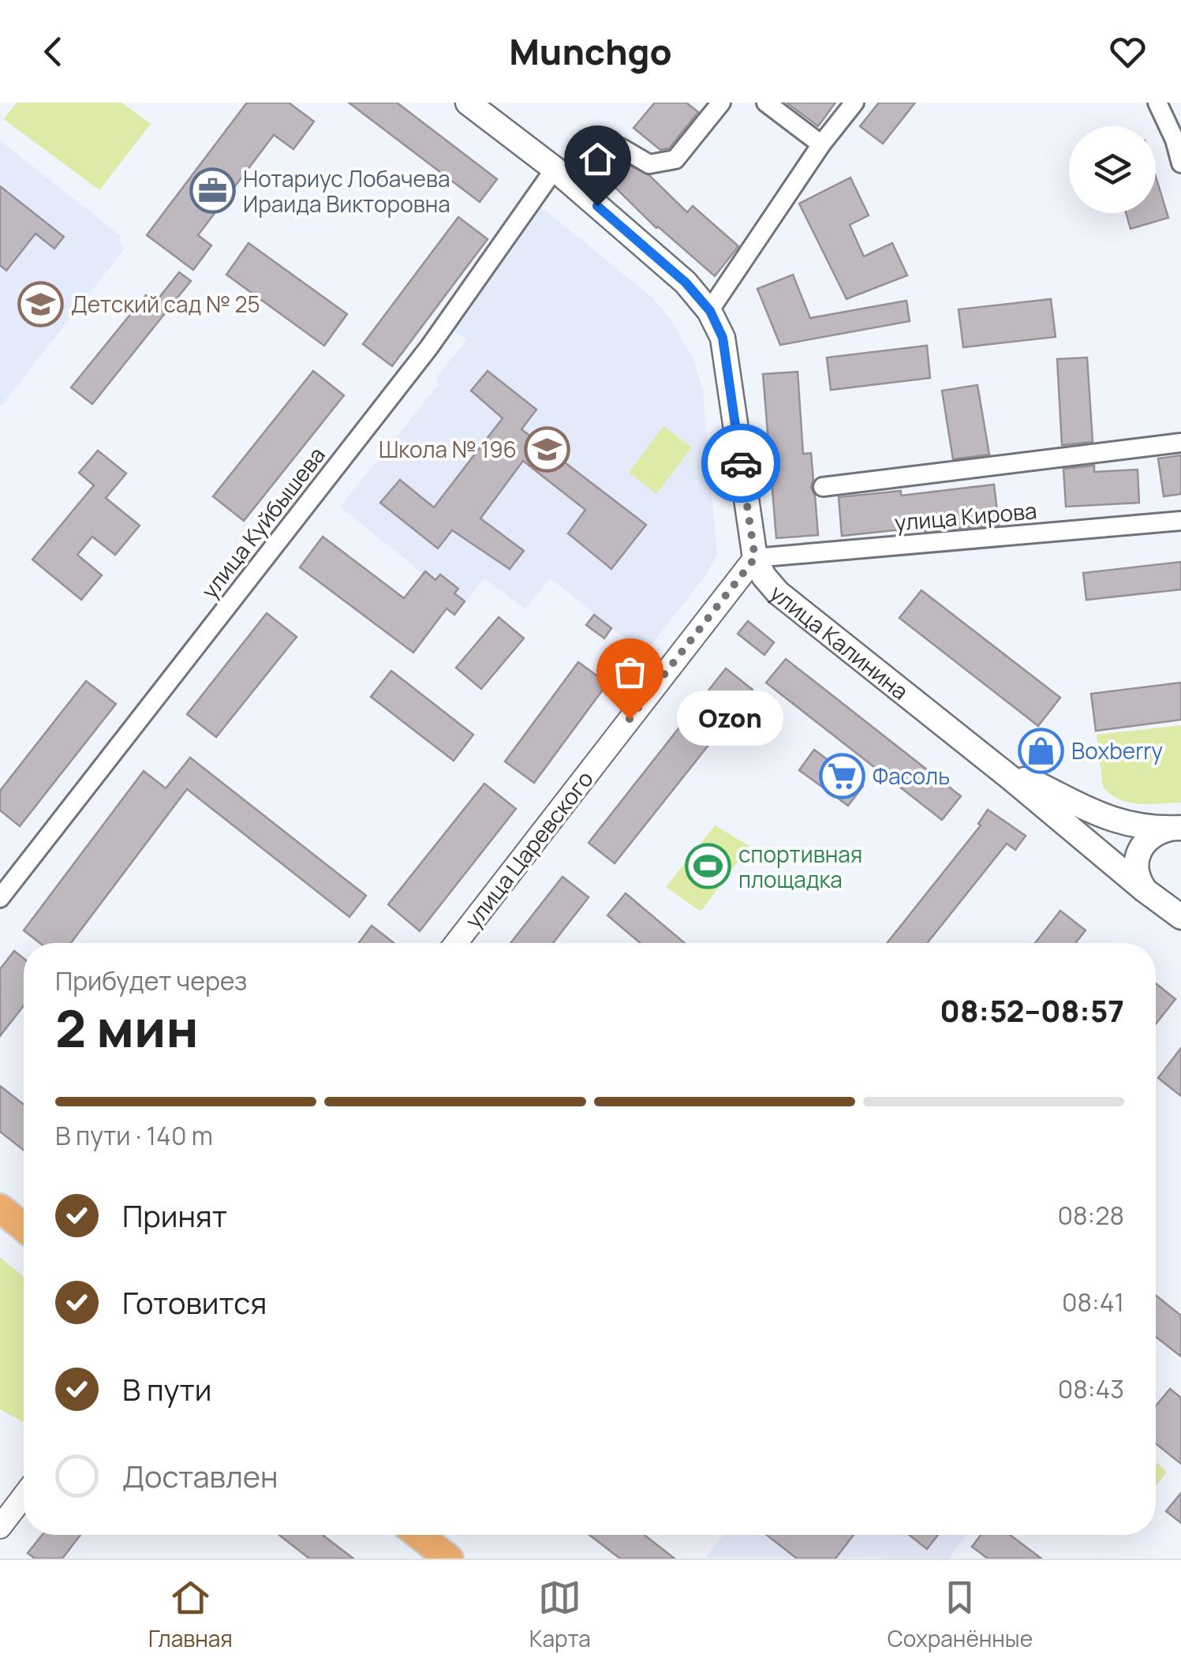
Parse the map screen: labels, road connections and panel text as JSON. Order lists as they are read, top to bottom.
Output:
{
  "streets": {
    "main road": ["улица Калинина"],
    "street": ["улица Кирова", "улица Куйбышева", "улица Царевского"]
  },
  "crossings": [
    ["улица Кирова", "улица Калинина"],
    ["улица Кирова", "улица Царевского"],
    ["улица Куйбышева", "улица Калинина"],
    ["улица Калинина", "улица Царевского"]
  ],
  "places": {
    "office": ["Нотариус Лобачева Ираида Викторовна"],
    "school or university": ["Детский сад № 25", "Школа № 196"],
    "other": ["Ozon"],
    "shop": ["Boxberry"],
    "supermarket": ["Фасоль"],
    "sports": ["спортивная площадка"]
  },
  "page": {
    "header": "Munchgo",
    "bubble": "Ozon",
    "heading": ["2 мин", "Прибудет через", "08:52–08:57"],
    "bar": "В пути · 140 m",
    "list": [
      ["Принят", "08:28"],
      ["Готовится", "08:41"],
      ["В пути", "08:43"],
      "Доставлен"
    ],
    "tabs": ["Главная", "Карта", "Сохранённые"]
  }
}
